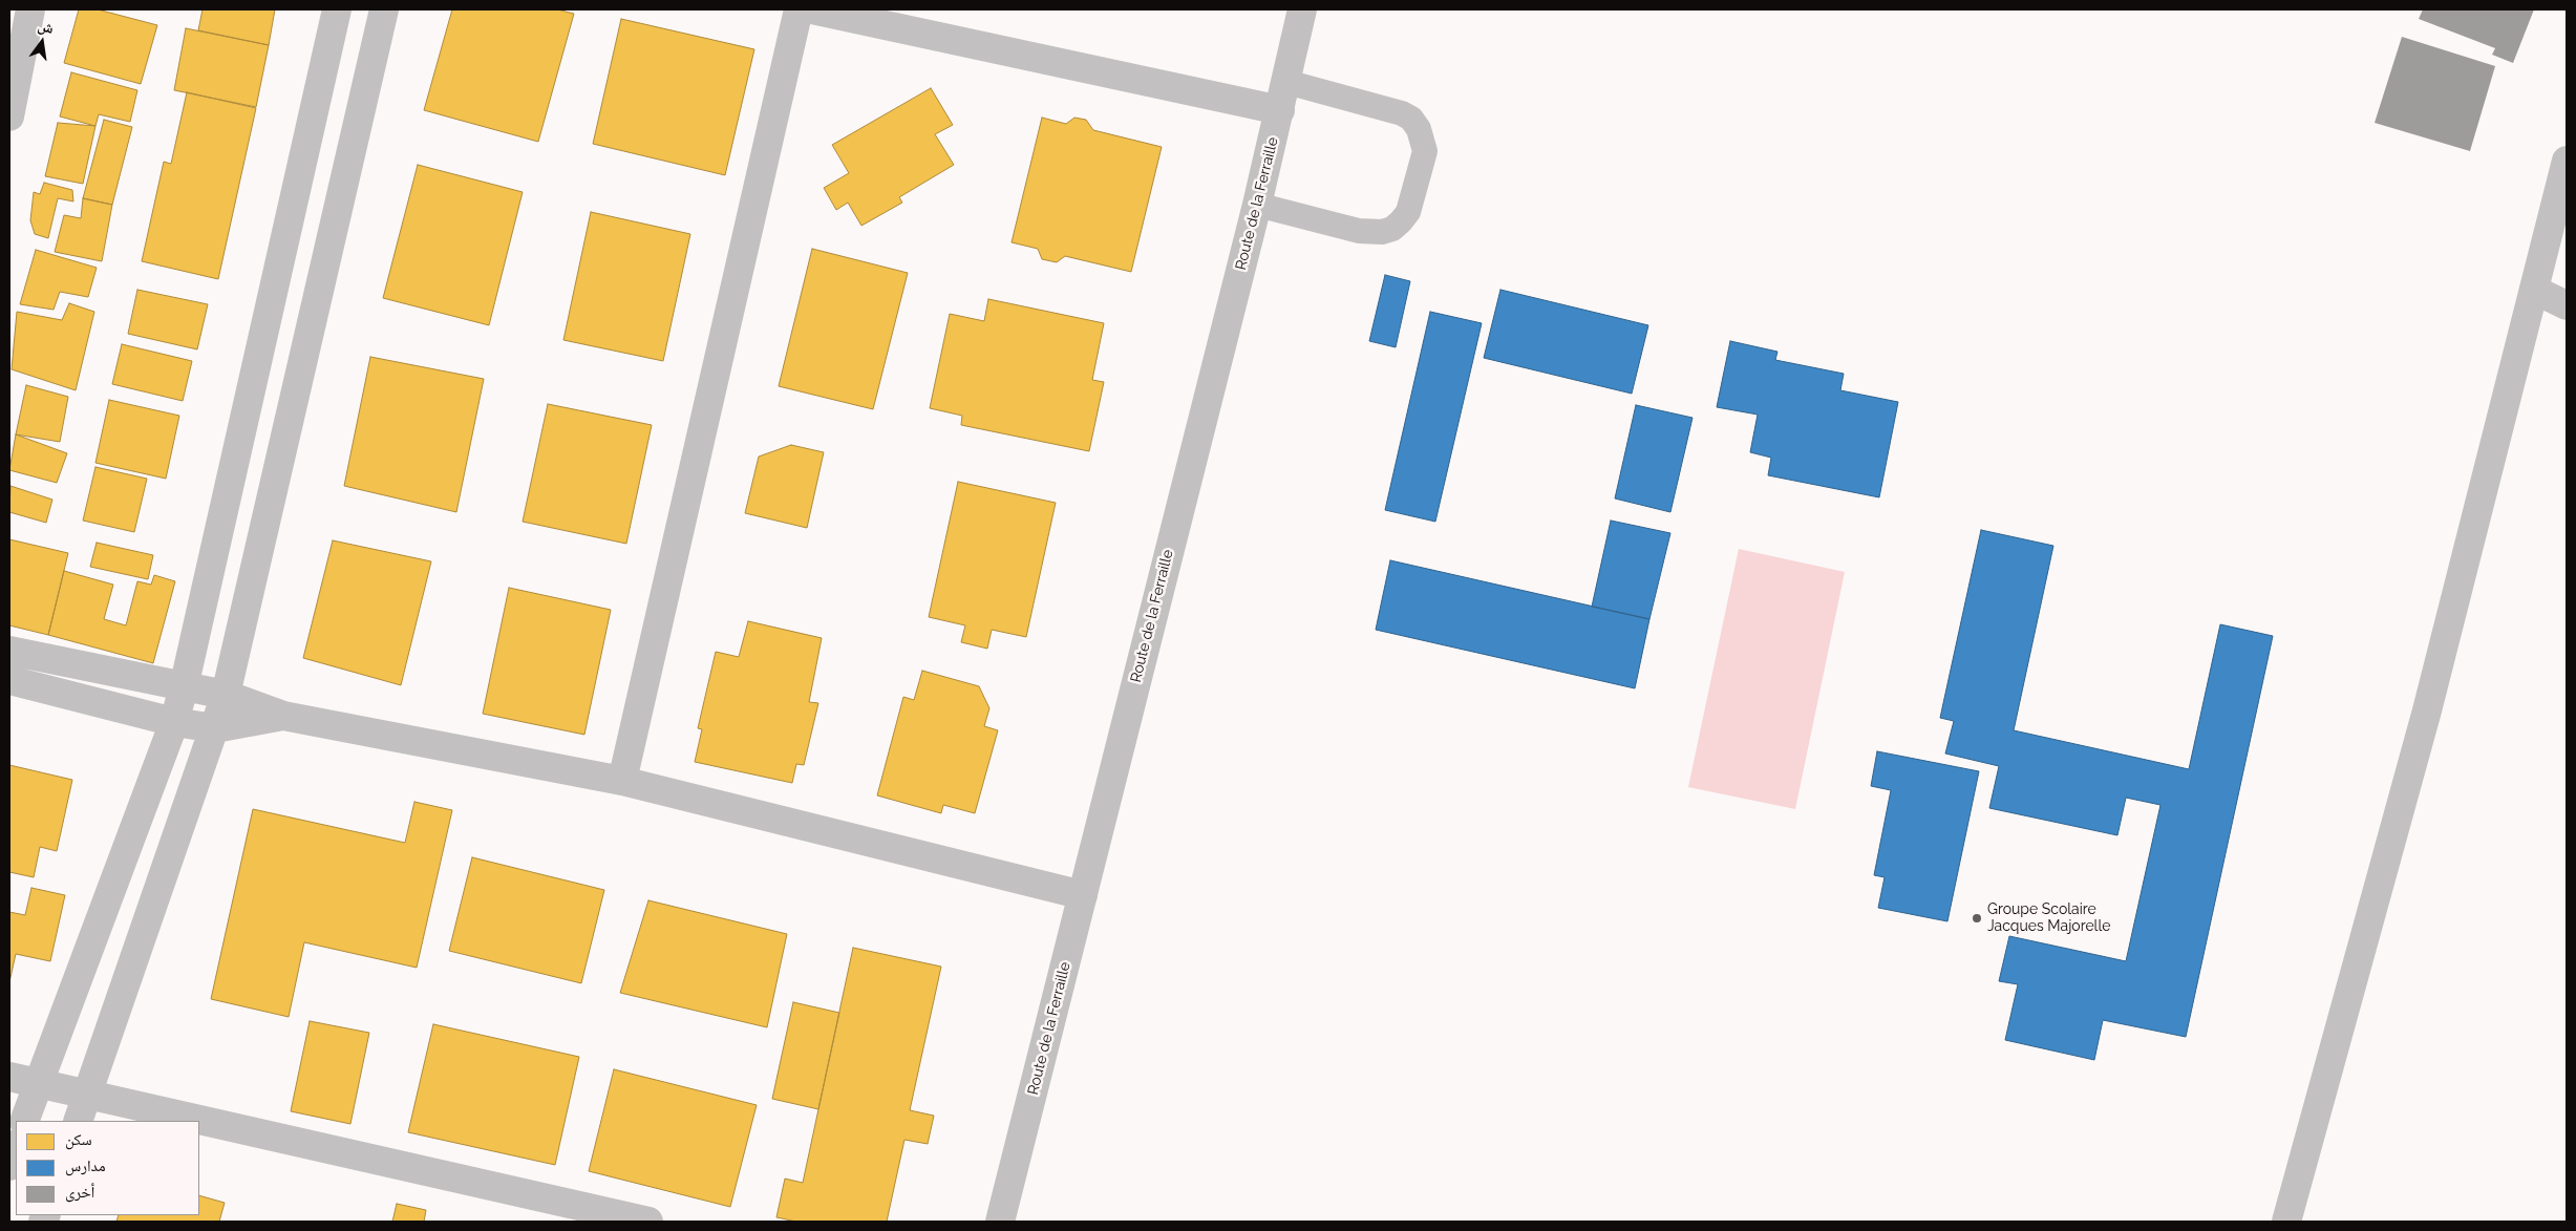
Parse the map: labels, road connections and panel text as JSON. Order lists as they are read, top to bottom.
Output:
{
  "streets": {
    "street": ["Route de la Ferraille"]
  },
  "places": ["Groupe Scolaire Jacques Majorelle"],
  "legend": ["سكن", "مدارس", "أخرى"],
  "north": "top"
}
